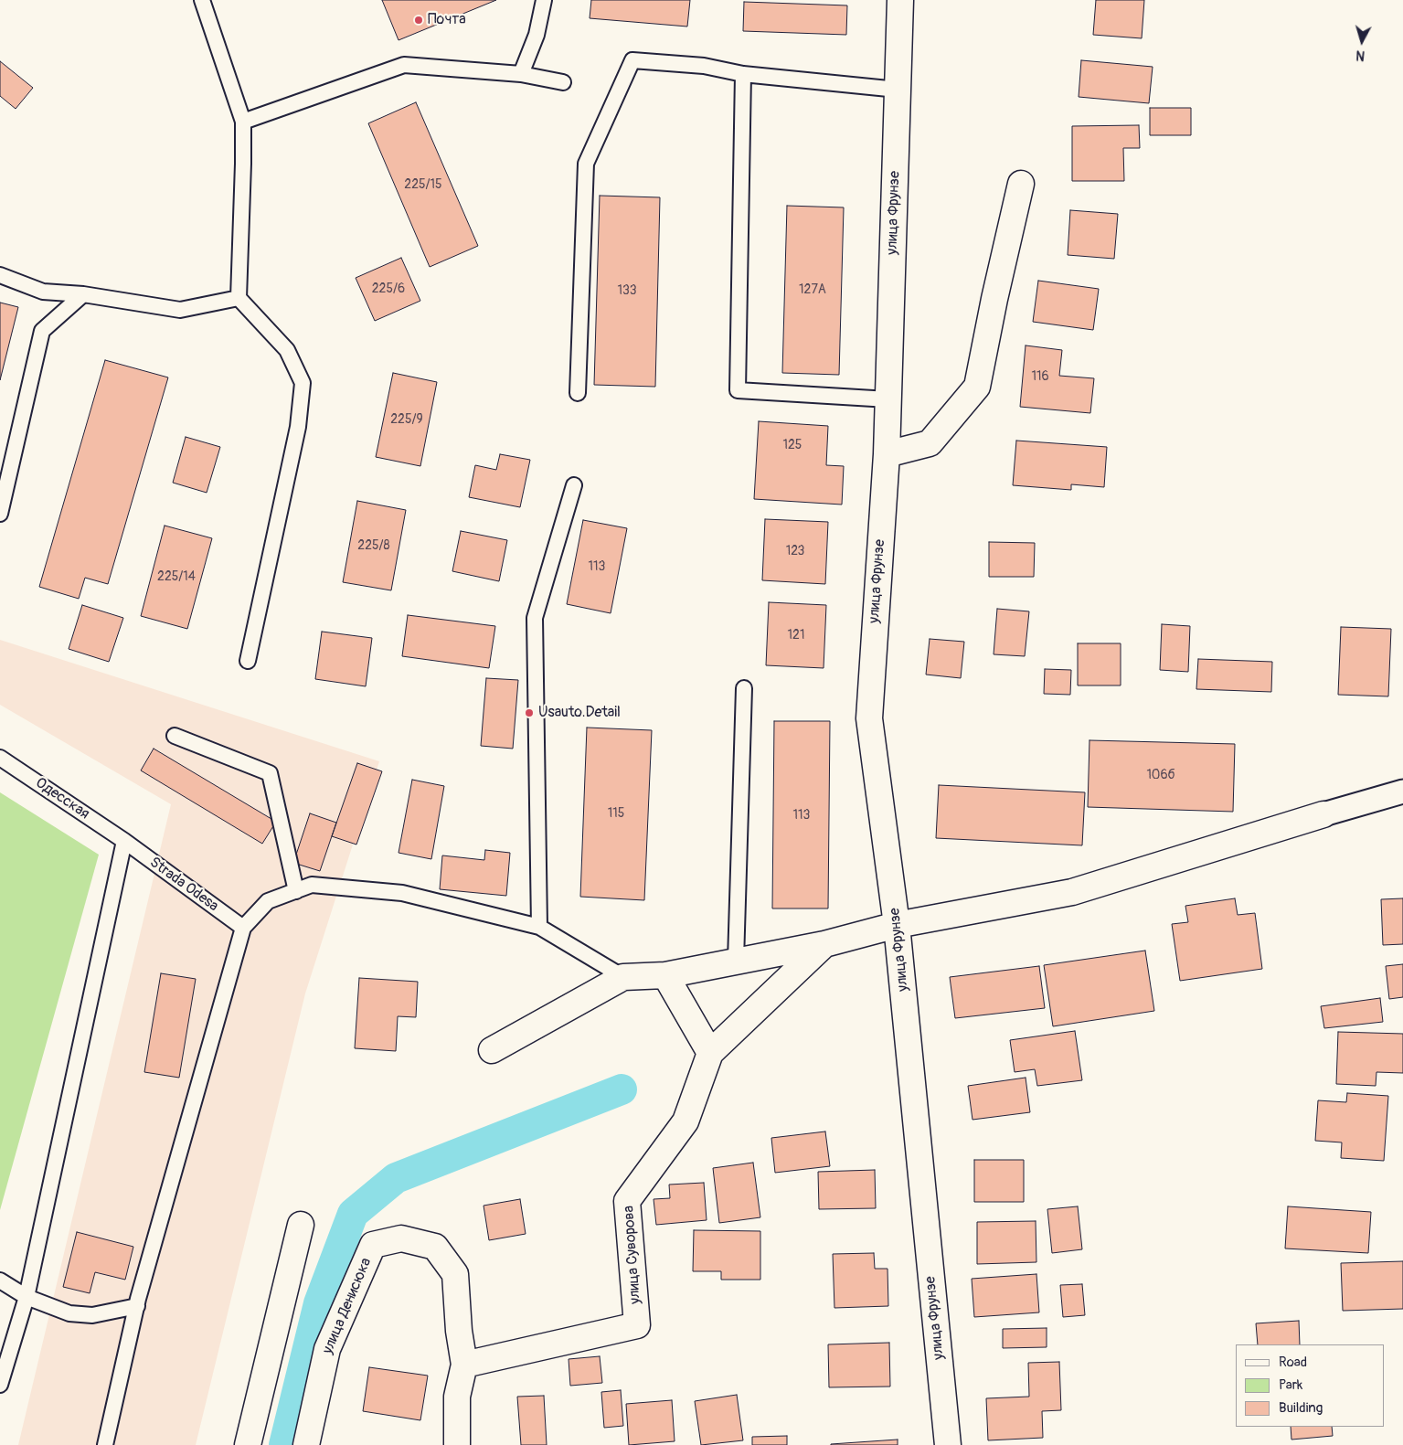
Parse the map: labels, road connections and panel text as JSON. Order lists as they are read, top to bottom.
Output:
{
  "streets": {
    "street": ["улица Фрунзе", "улица Суворова", "улица Денисюка"],
    "lane": ["Одесская", "Strada Odesa"]
  },
  "crossings": [
    ["Одесская", "Strada Odesa"],
    ["улица Суворова", "улица Денисюка"]
  ],
  "places": ["Почта", "Usauto.Detail"],
  "house_numbers": [
    "225/15",
    "225/6",
    "127А",
    "133",
    "116",
    "225/9",
    "125",
    "225/8",
    "123",
    "113",
    "225/14",
    "121",
    "106б",
    "115",
    "113"
  ],
  "legend": ["Road", "Park", "Building"],
  "north": "bottom"
}
